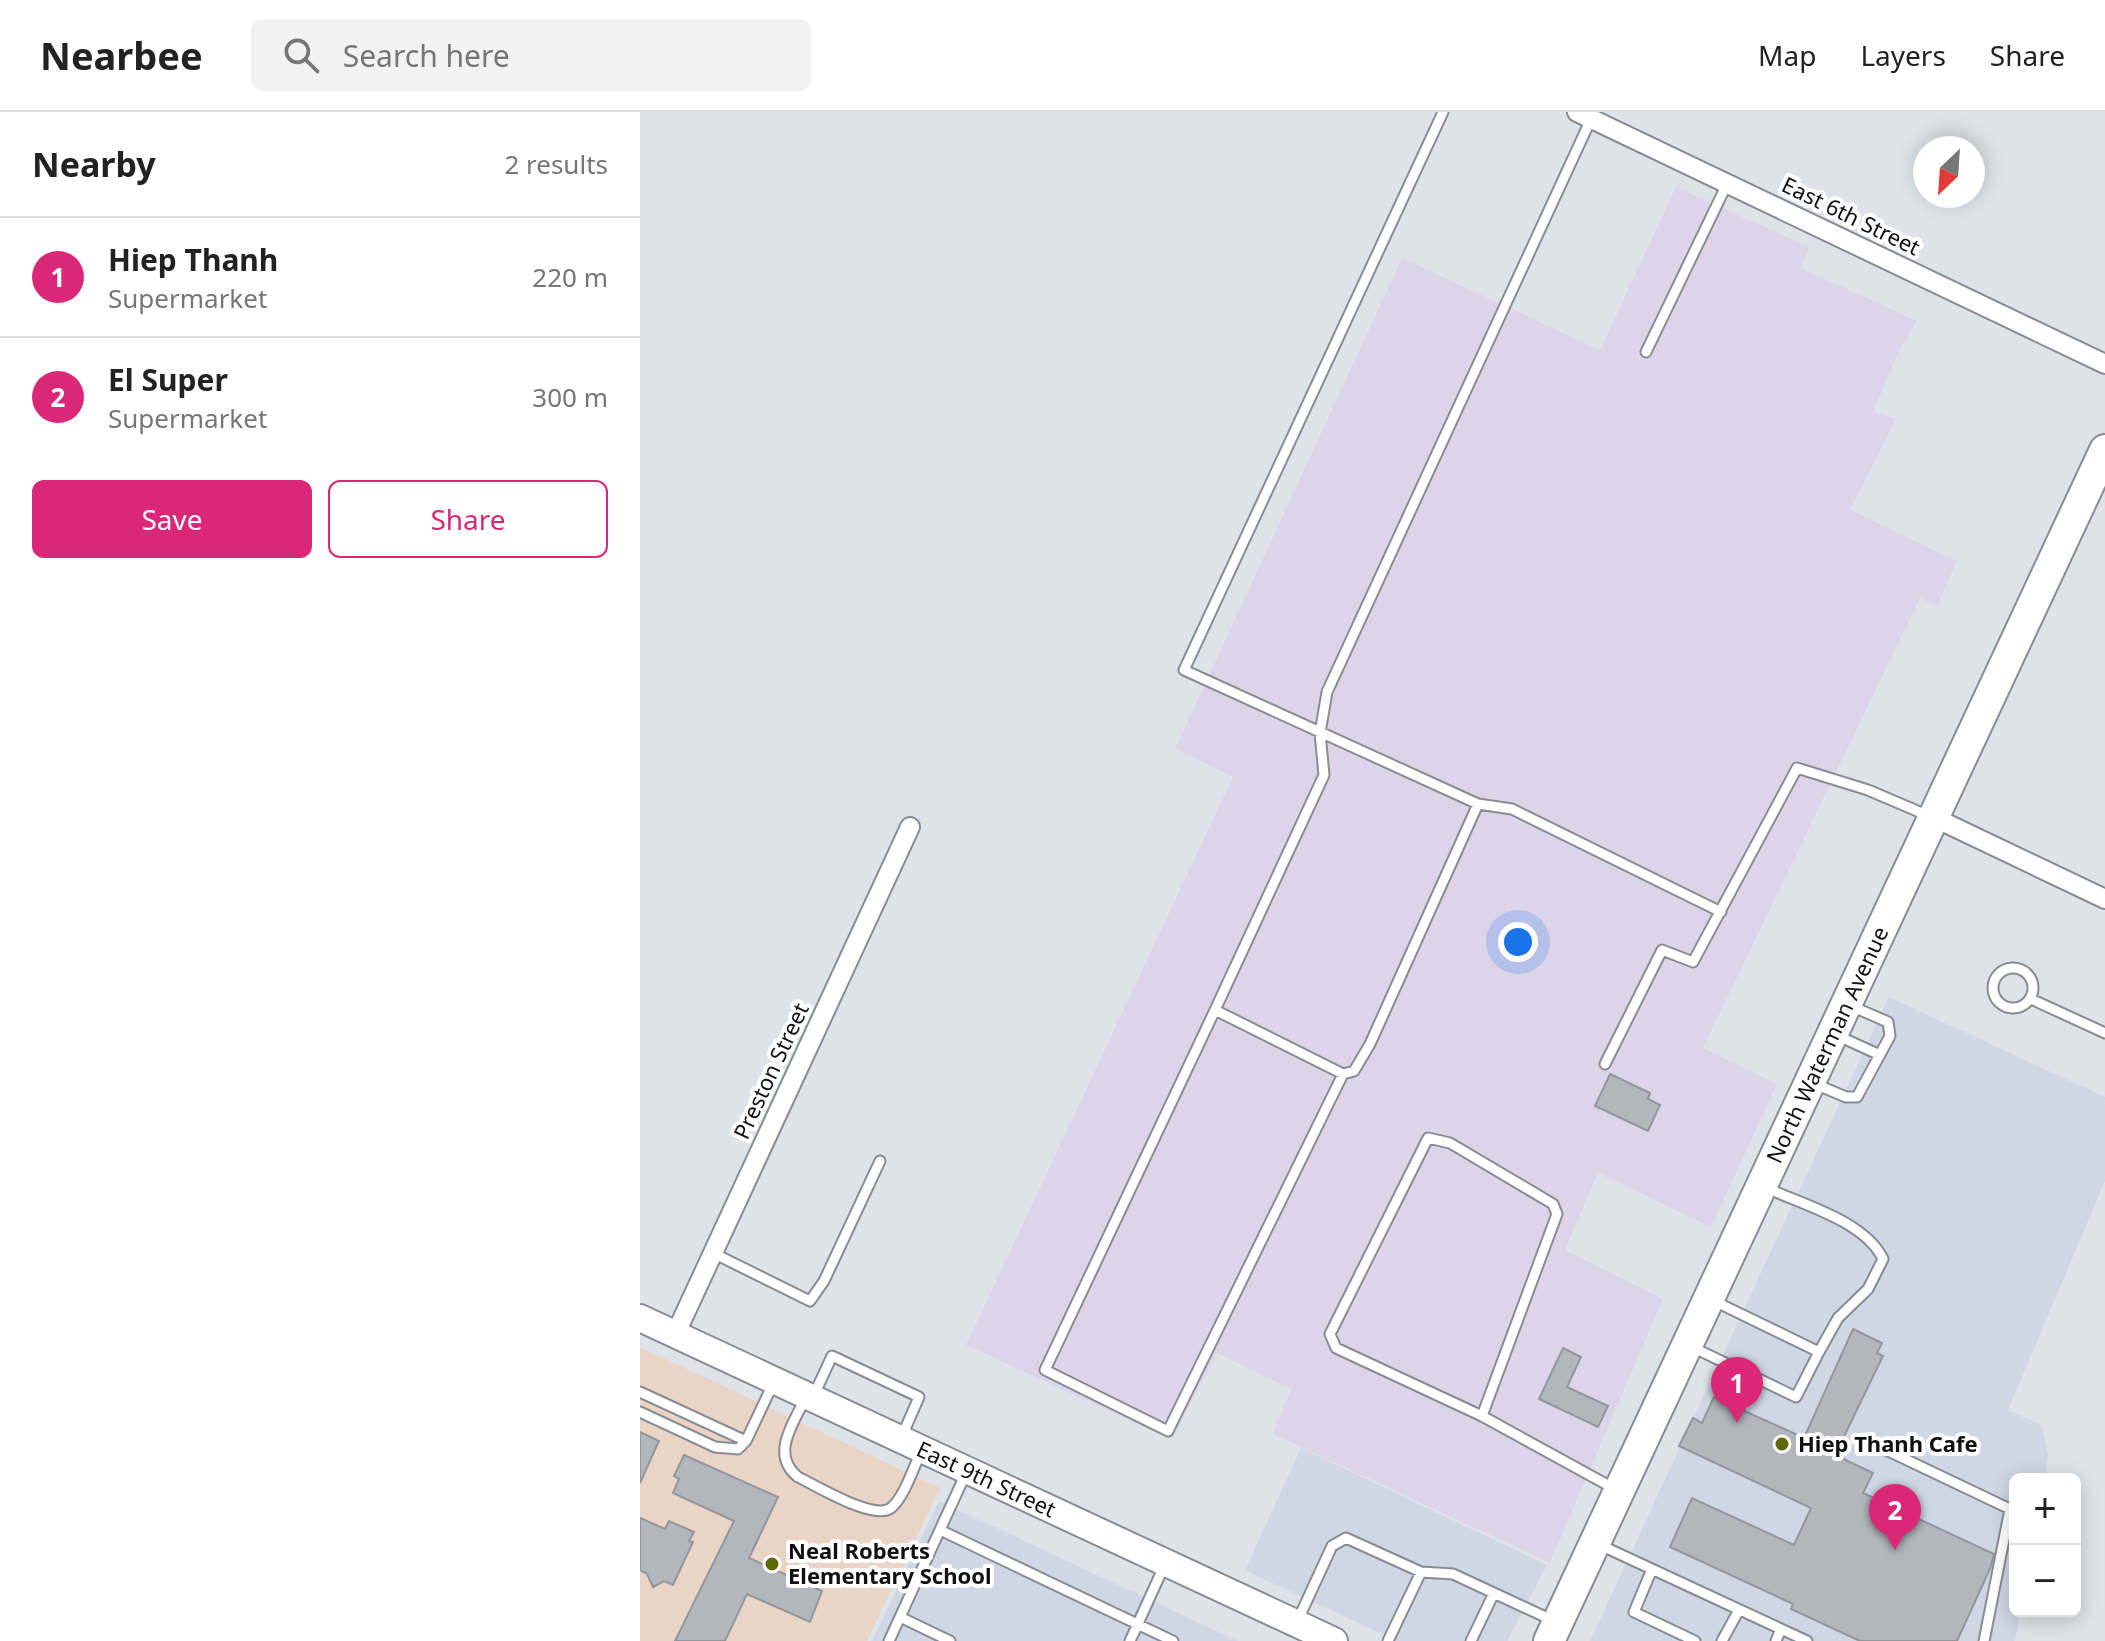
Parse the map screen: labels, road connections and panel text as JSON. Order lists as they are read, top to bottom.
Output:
{
  "streets": {
    "main road": ["North Waterman Avenue"],
    "street": ["East 6th Street", "Preston Street", "East 9th Street"]
  },
  "crossings": [
    ["Preston Street", "East 9th Street"]
  ],
  "places": ["Hiep Thanh Cafe", "Neal Roberts Elementary School"],
  "north": "bottom left",
  "page": {
    "header": "Nearbee",
    "search": "Search here",
    "nav": ["Map", "Layers", "Share"],
    "heading": ["Nearby", "2 results"],
    "list": [
      {
        "mark": "1",
        "name": "Hiep Thanh",
        "note": "Supermarket",
        "value": "220 m"
      },
      {
        "mark": "2",
        "name": "El Super",
        "note": "Supermarket",
        "value": "300 m"
      }
    ],
    "buttons": ["Save", "Share"],
    "pins": ["1", "2"],
    "map_buttons": ["+", "−"]
  }
}
